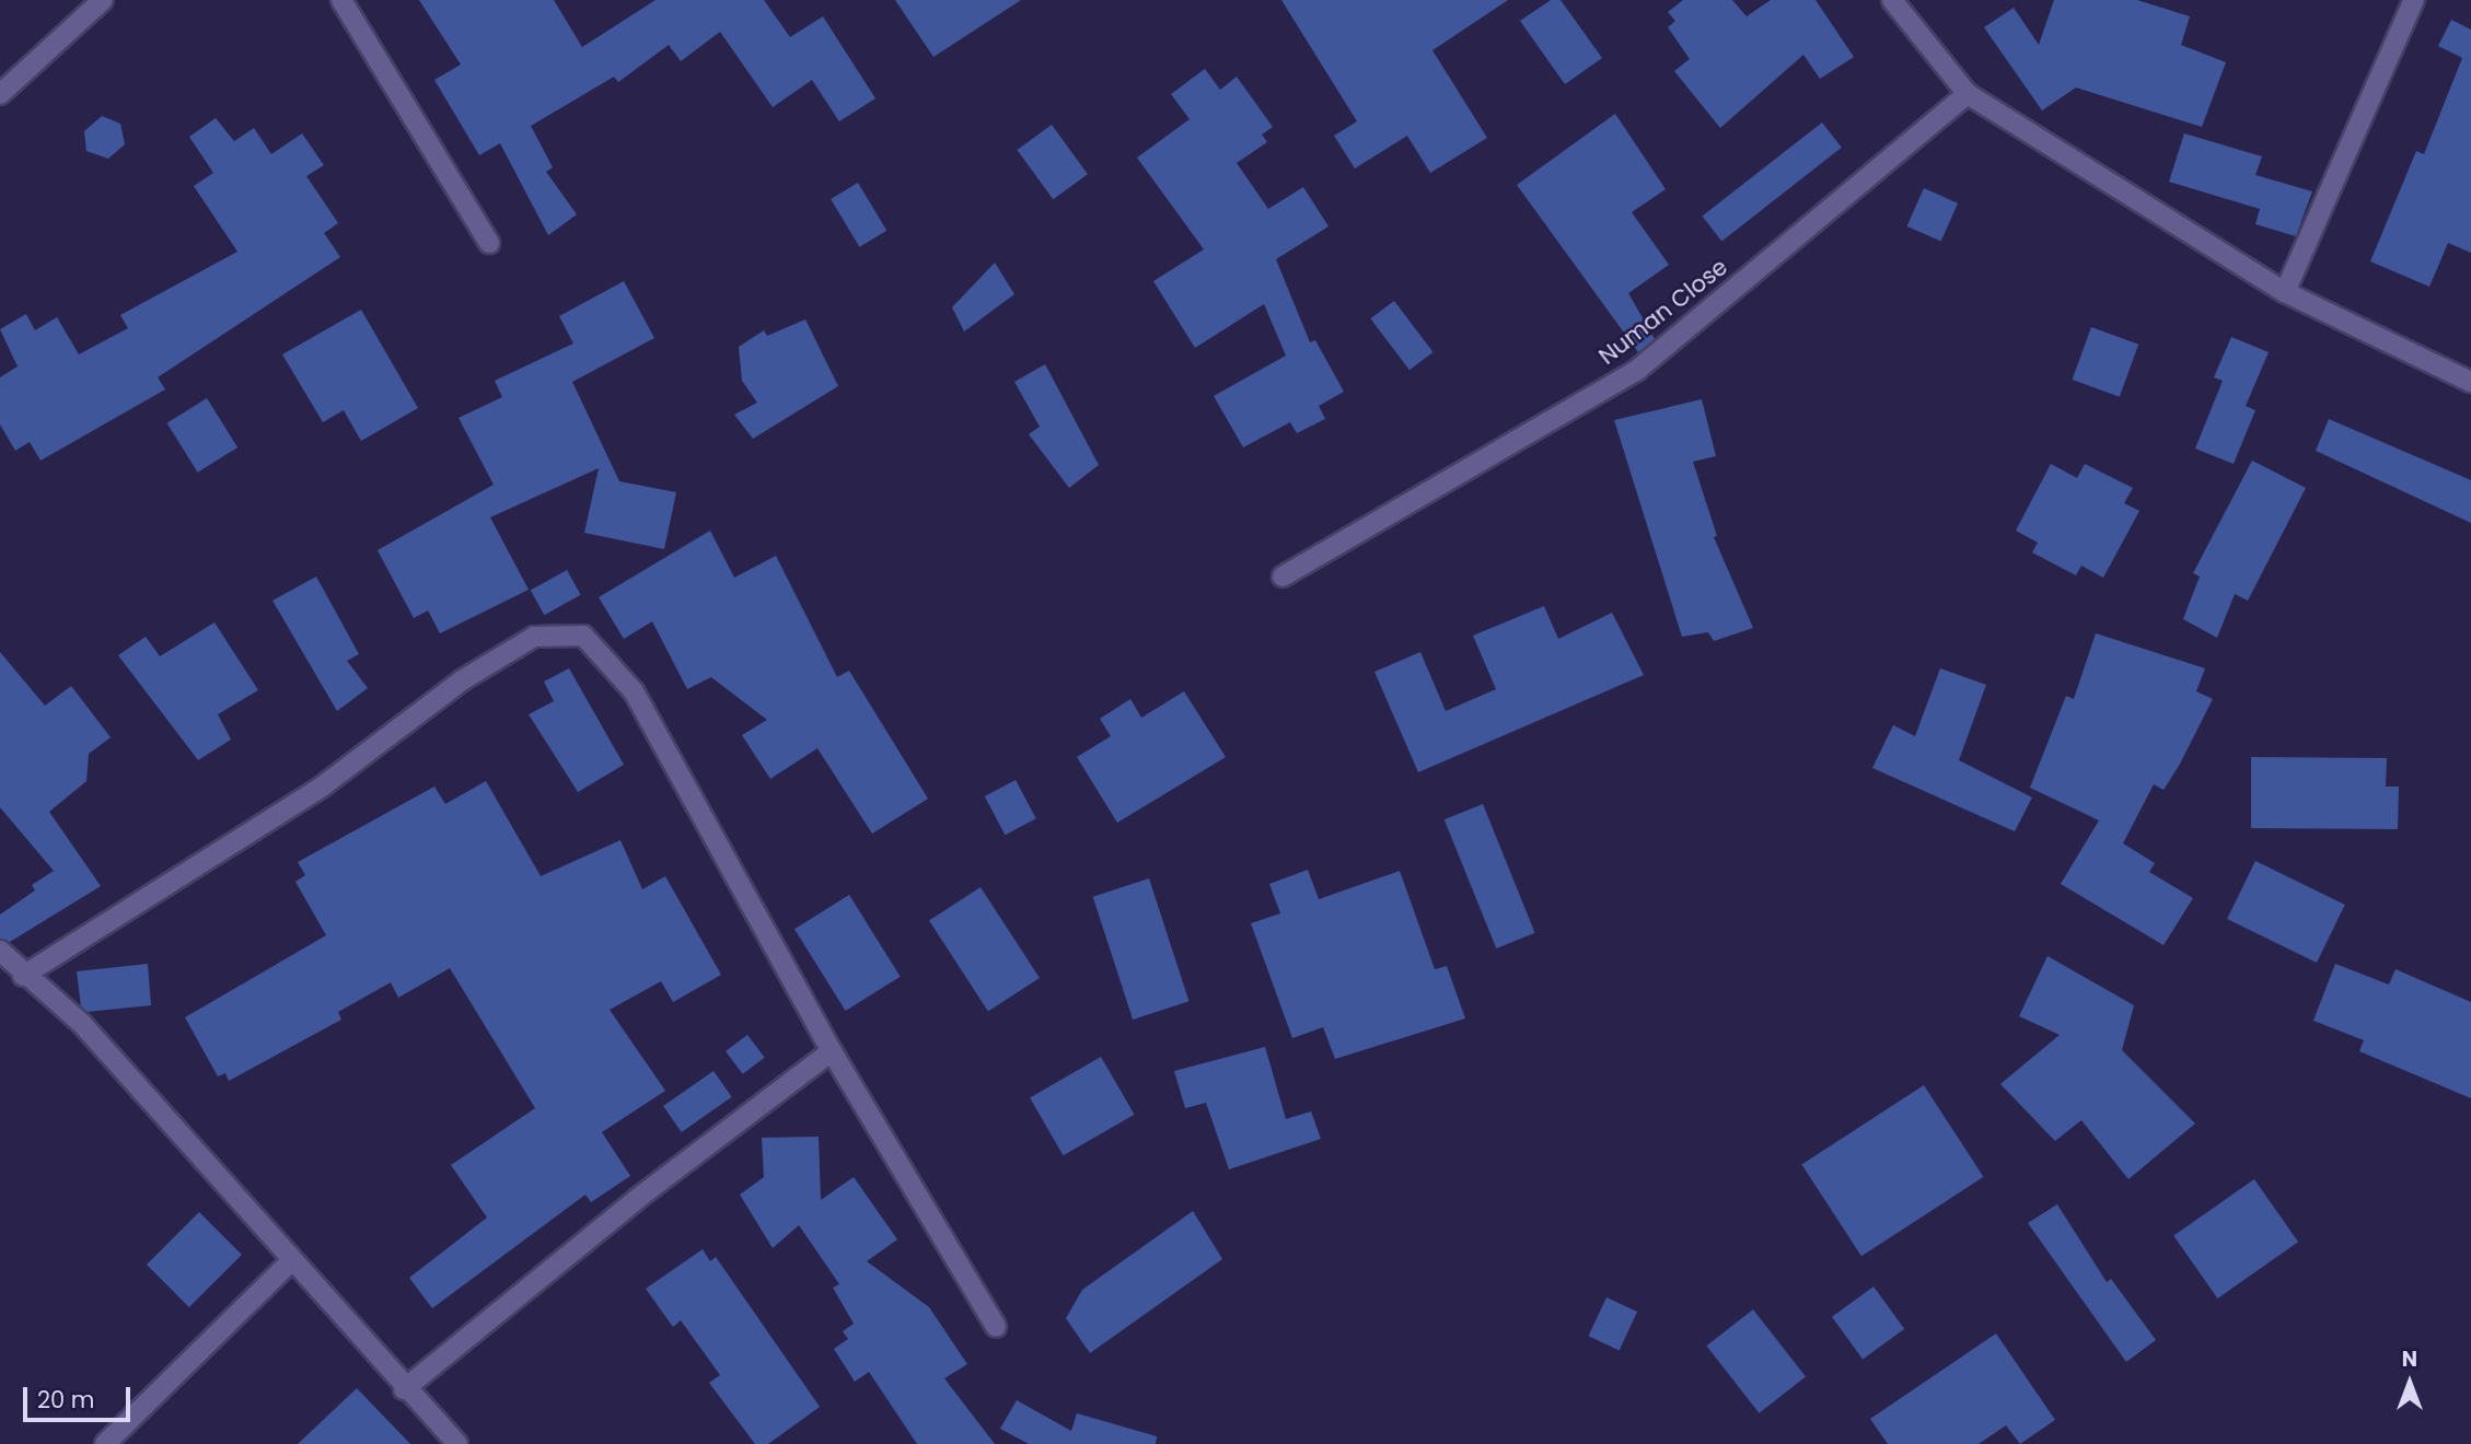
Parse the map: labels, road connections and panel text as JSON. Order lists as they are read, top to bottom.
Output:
{
  "streets": {
    "street": ["Numan Close"]
  },
  "scale_bar": "20 m",
  "north": "top"
}
